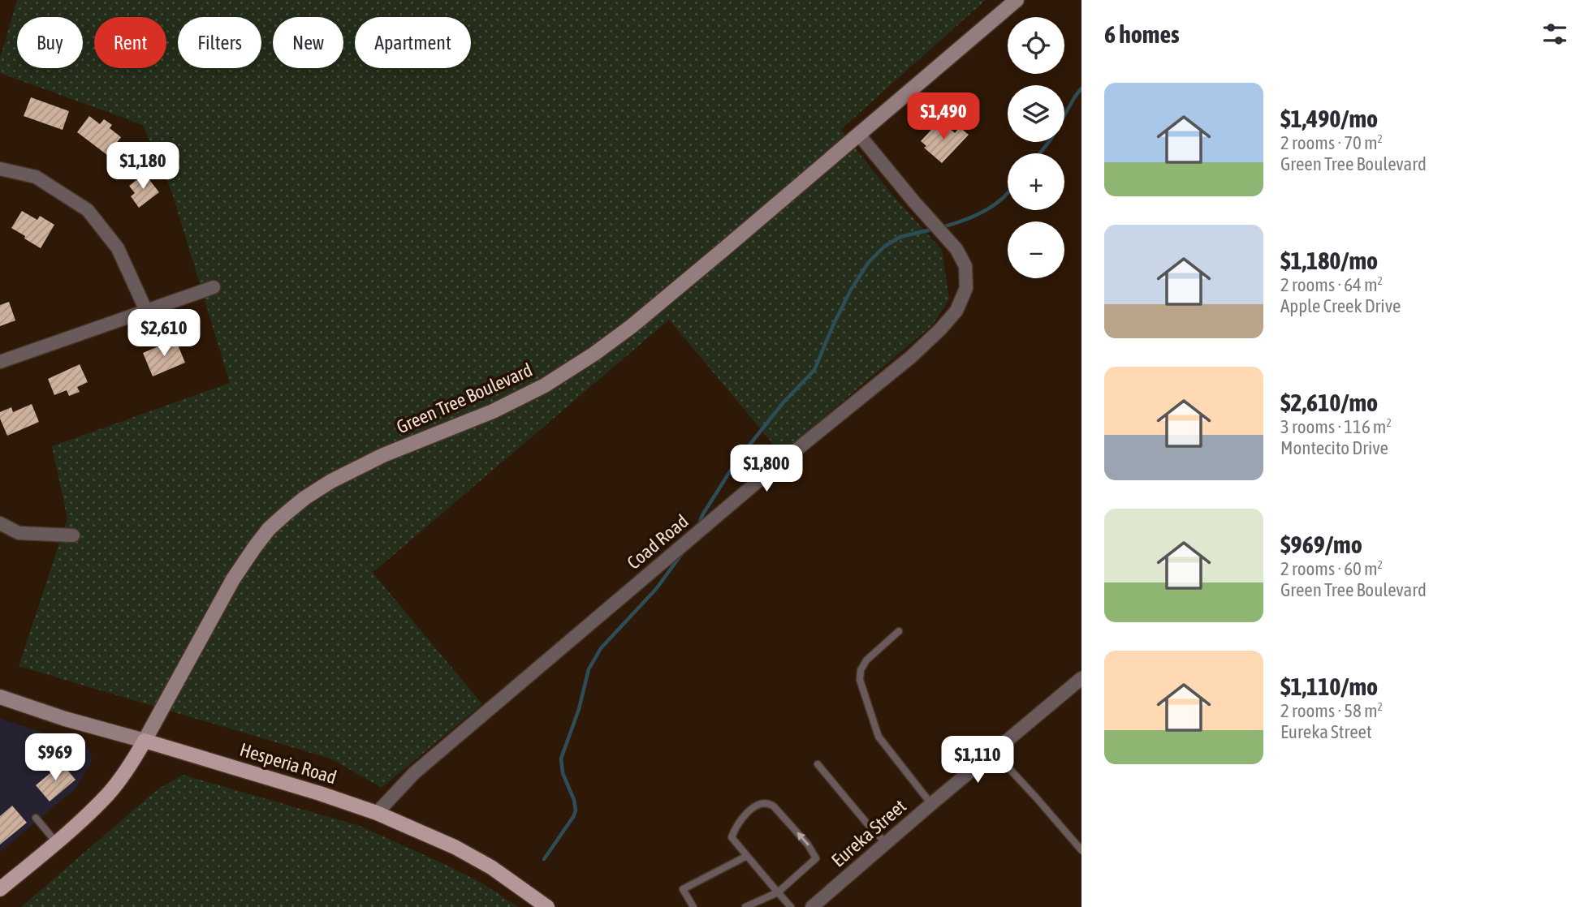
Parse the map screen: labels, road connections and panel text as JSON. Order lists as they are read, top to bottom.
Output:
{
  "streets": {
    "main road": ["Green Tree Boulevard", "Hesperia Road"],
    "street": ["Coad Road", "Eureka Street"]
  },
  "crossings": [
    ["Green Tree Boulevard", "Coad Road"],
    ["Green Tree Boulevard", "Hesperia Road"],
    ["Coad Road", "Hesperia Road"]
  ],
  "page": {
    "heading": "6 homes",
    "map_buttons": ["+", "−"],
    "chip": [
      "Buy",
      "Rent",
      "Filters",
      "New",
      "Apartment"
    ],
    "list": [
      {
        "name": "$1,490/mo",
        "note": "2 rooms · 70 m² · Green Tree Boulevard"
      },
      {
        "name": "$1,180/mo",
        "note": "2 rooms · 64 m² · Apple Creek Drive"
      },
      {
        "name": "$2,610/mo",
        "note": "3 rooms · 116 m² · Montecito Drive"
      },
      {
        "name": "$969/mo",
        "note": "2 rooms · 60 m² · Green Tree Boulevard"
      },
      {
        "name": "$1,110/mo",
        "note": "2 rooms · 58 m² · Eureka Street"
      }
    ],
    "price": [
      "$1,490",
      "$1,180",
      "$2,610",
      "$1,800",
      "$969",
      "$1,110"
    ]
  }
}
